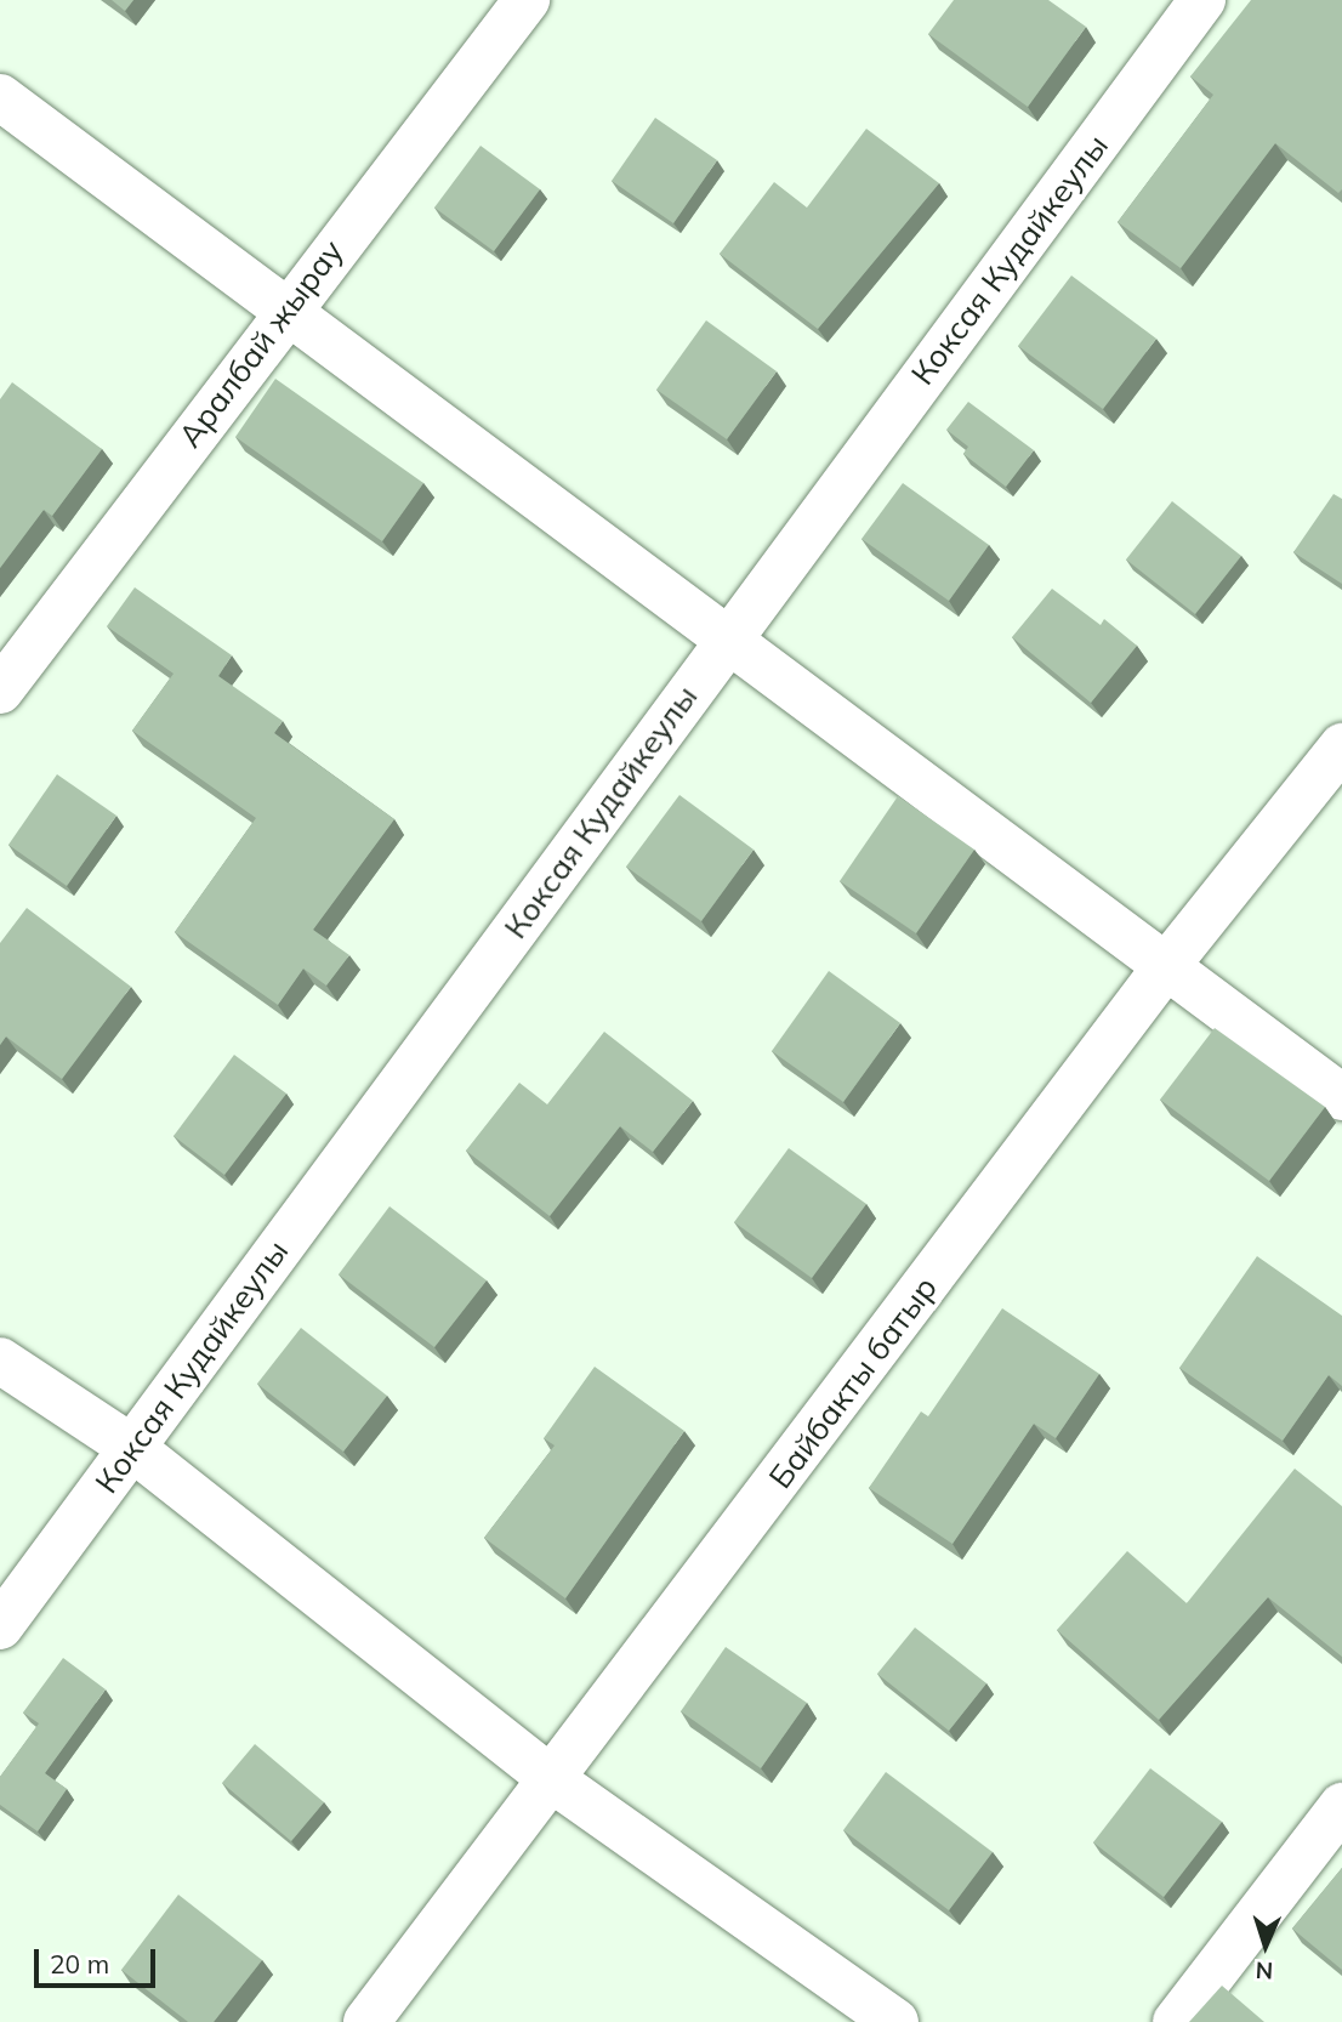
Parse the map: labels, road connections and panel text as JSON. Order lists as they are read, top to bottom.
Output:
{
  "streets": {
    "street": ["Коксая Кудайкеулы", "Аралбай жырау", "Байбакты батыр"]
  },
  "scale_bar": "20 m",
  "north": "bottom"
}
